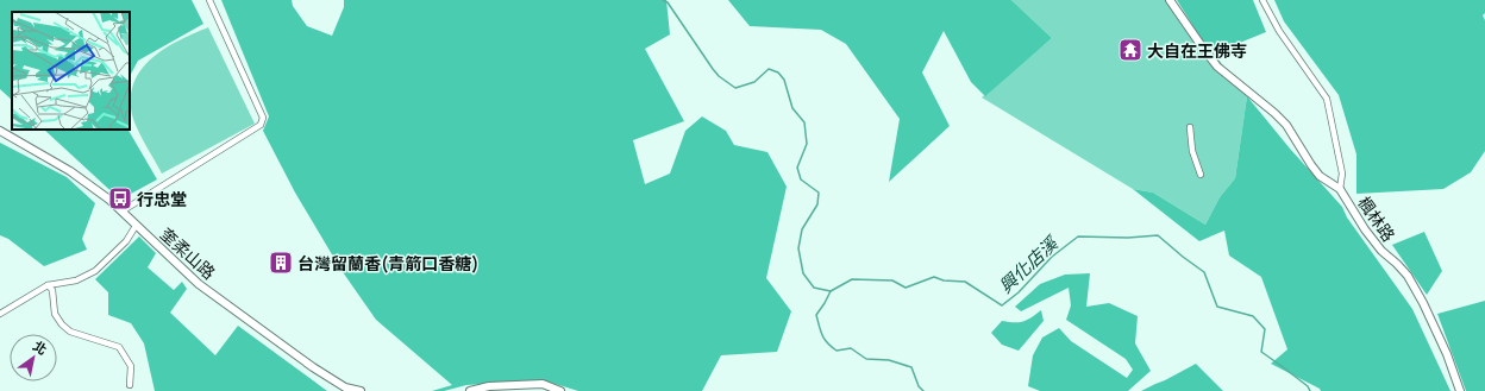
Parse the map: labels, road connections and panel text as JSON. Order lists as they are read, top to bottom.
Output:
{
  "streets": {
    "street": ["楓林路", "奎柔山路"]
  },
  "water": ["興化店溪"],
  "places": {
    "temple": ["大自在王佛寺"],
    "bus stop": ["行忠堂"],
    "building": ["台灣留蘭香(青箭口香糖)"]
  },
  "north": "top right"
}
